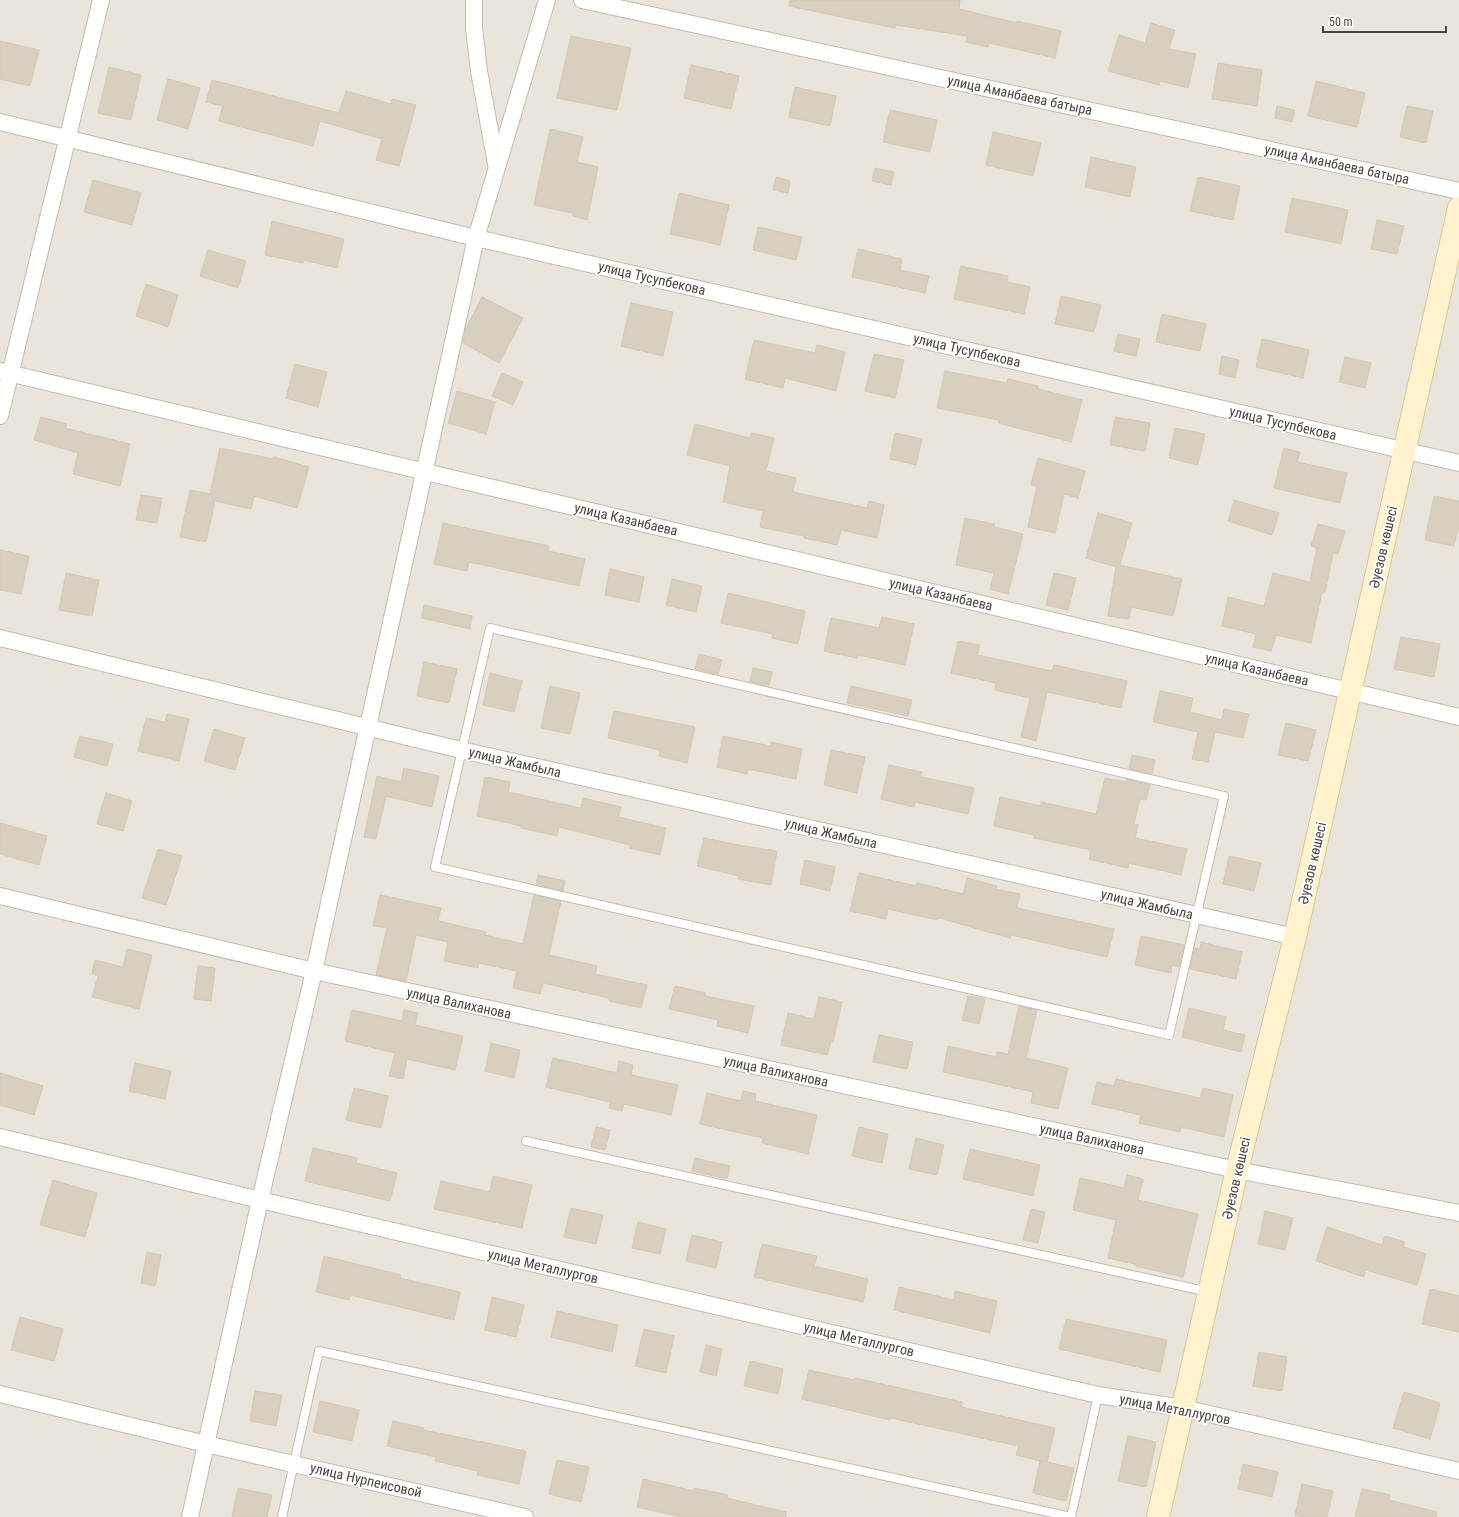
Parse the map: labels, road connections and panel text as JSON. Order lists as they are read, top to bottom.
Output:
{
  "streets": {
    "main road": ["Әуезов көшесі"],
    "street": [
      "улица Аманбаева батыра",
      "улица Тусупбекова",
      "улица Казанбаева",
      "улица Жамбыла",
      "улица Валиханова",
      "улица Металлургов",
      "улица Нурпеисовой"
    ]
  },
  "crossings": [
    ["улица Тусупбекова", "Әуезов көшесі"],
    ["улица Казанбаева", "Әуезов көшесі"],
    ["Әуезов көшесі", "улица Жамбыла"],
    ["Әуезов көшесі", "улица Валиханова"],
    ["Әуезов көшесі", "улица Металлургов"]
  ],
  "scale_bar": "50 m"
}
